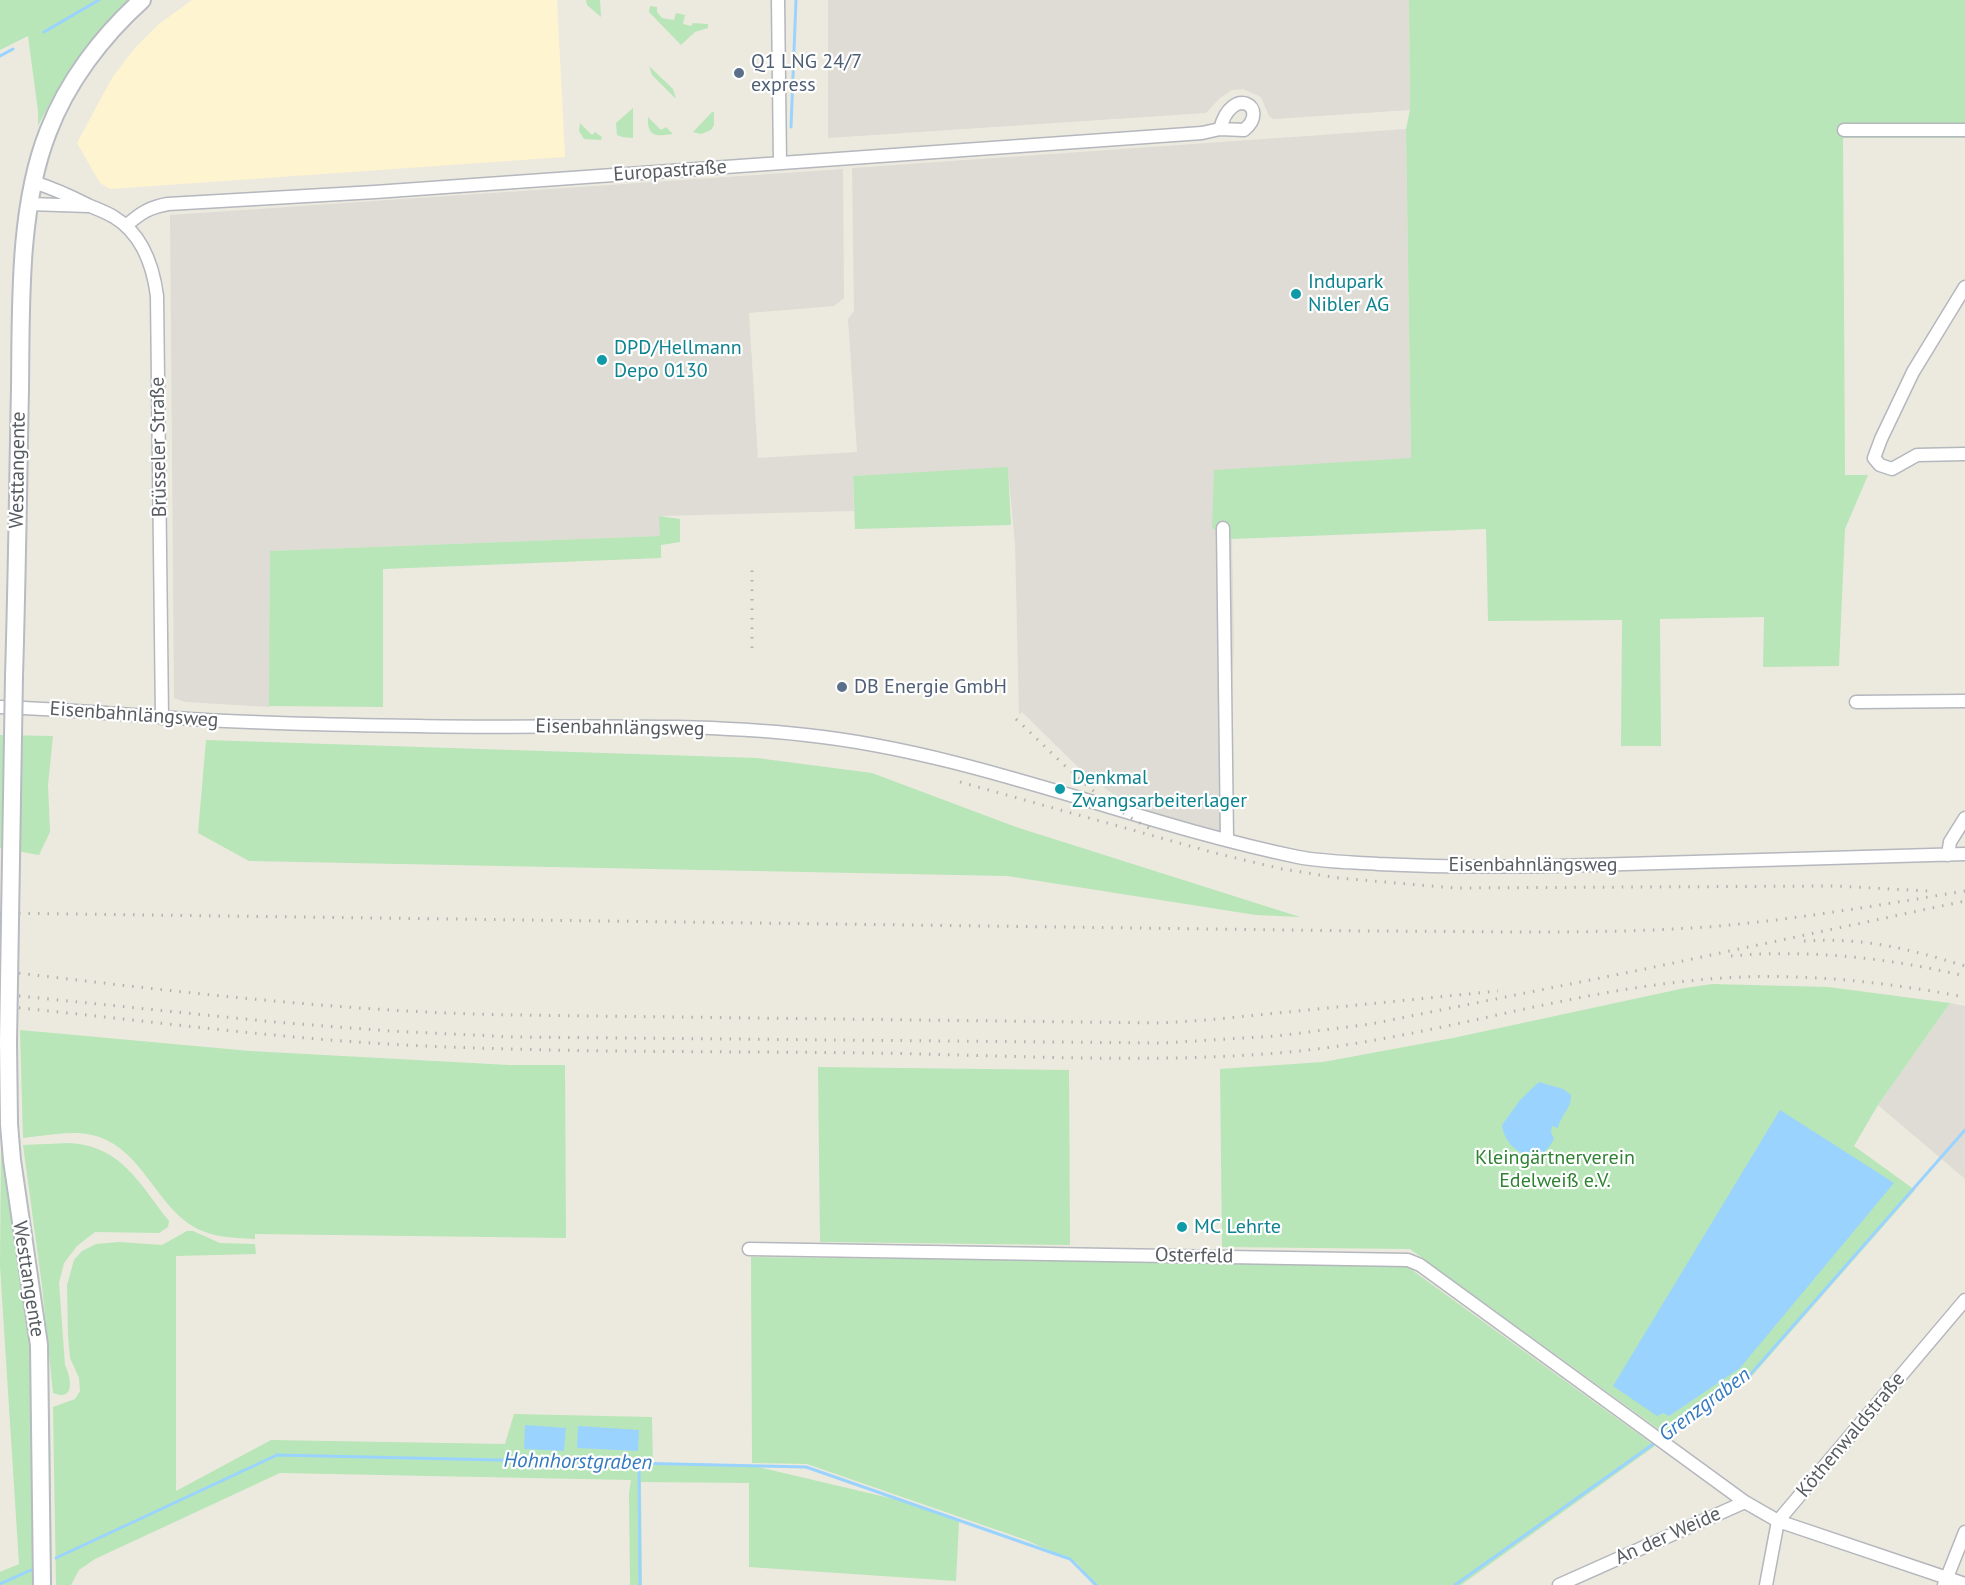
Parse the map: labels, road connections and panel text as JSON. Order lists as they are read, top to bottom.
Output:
{
  "streets": {
    "main road": ["Westtangente"],
    "street": [
      "Europastraße",
      "Brüsseler Straße",
      "Eisenbahnlängsweg",
      "Osterfeld",
      "Köthenwaldstraße",
      "An der Weide"
    ]
  },
  "crossings": [
    ["Europastraße", "Brüsseler Straße"],
    ["Brüsseler Straße", "Westtangente"],
    ["Brüsseler Straße", "Eisenbahnlängsweg"],
    ["Osterfeld", "Köthenwaldstraße"],
    ["Osterfeld", "An der Weide"]
  ],
  "water": ["Grenzgraben", "Hohnhorstgraben"],
  "parks": ["Kleingärtnerverein Edelweiß e.V."],
  "places": [
    "Q1 LNG 24/7 express",
    "Indupark Nibler AG",
    "DPD/Hellmann Depo 0130",
    "DB Energie GmbH",
    "Denkmal Zwangsarbeiterlager",
    "MC Lehrte"
  ]
}
